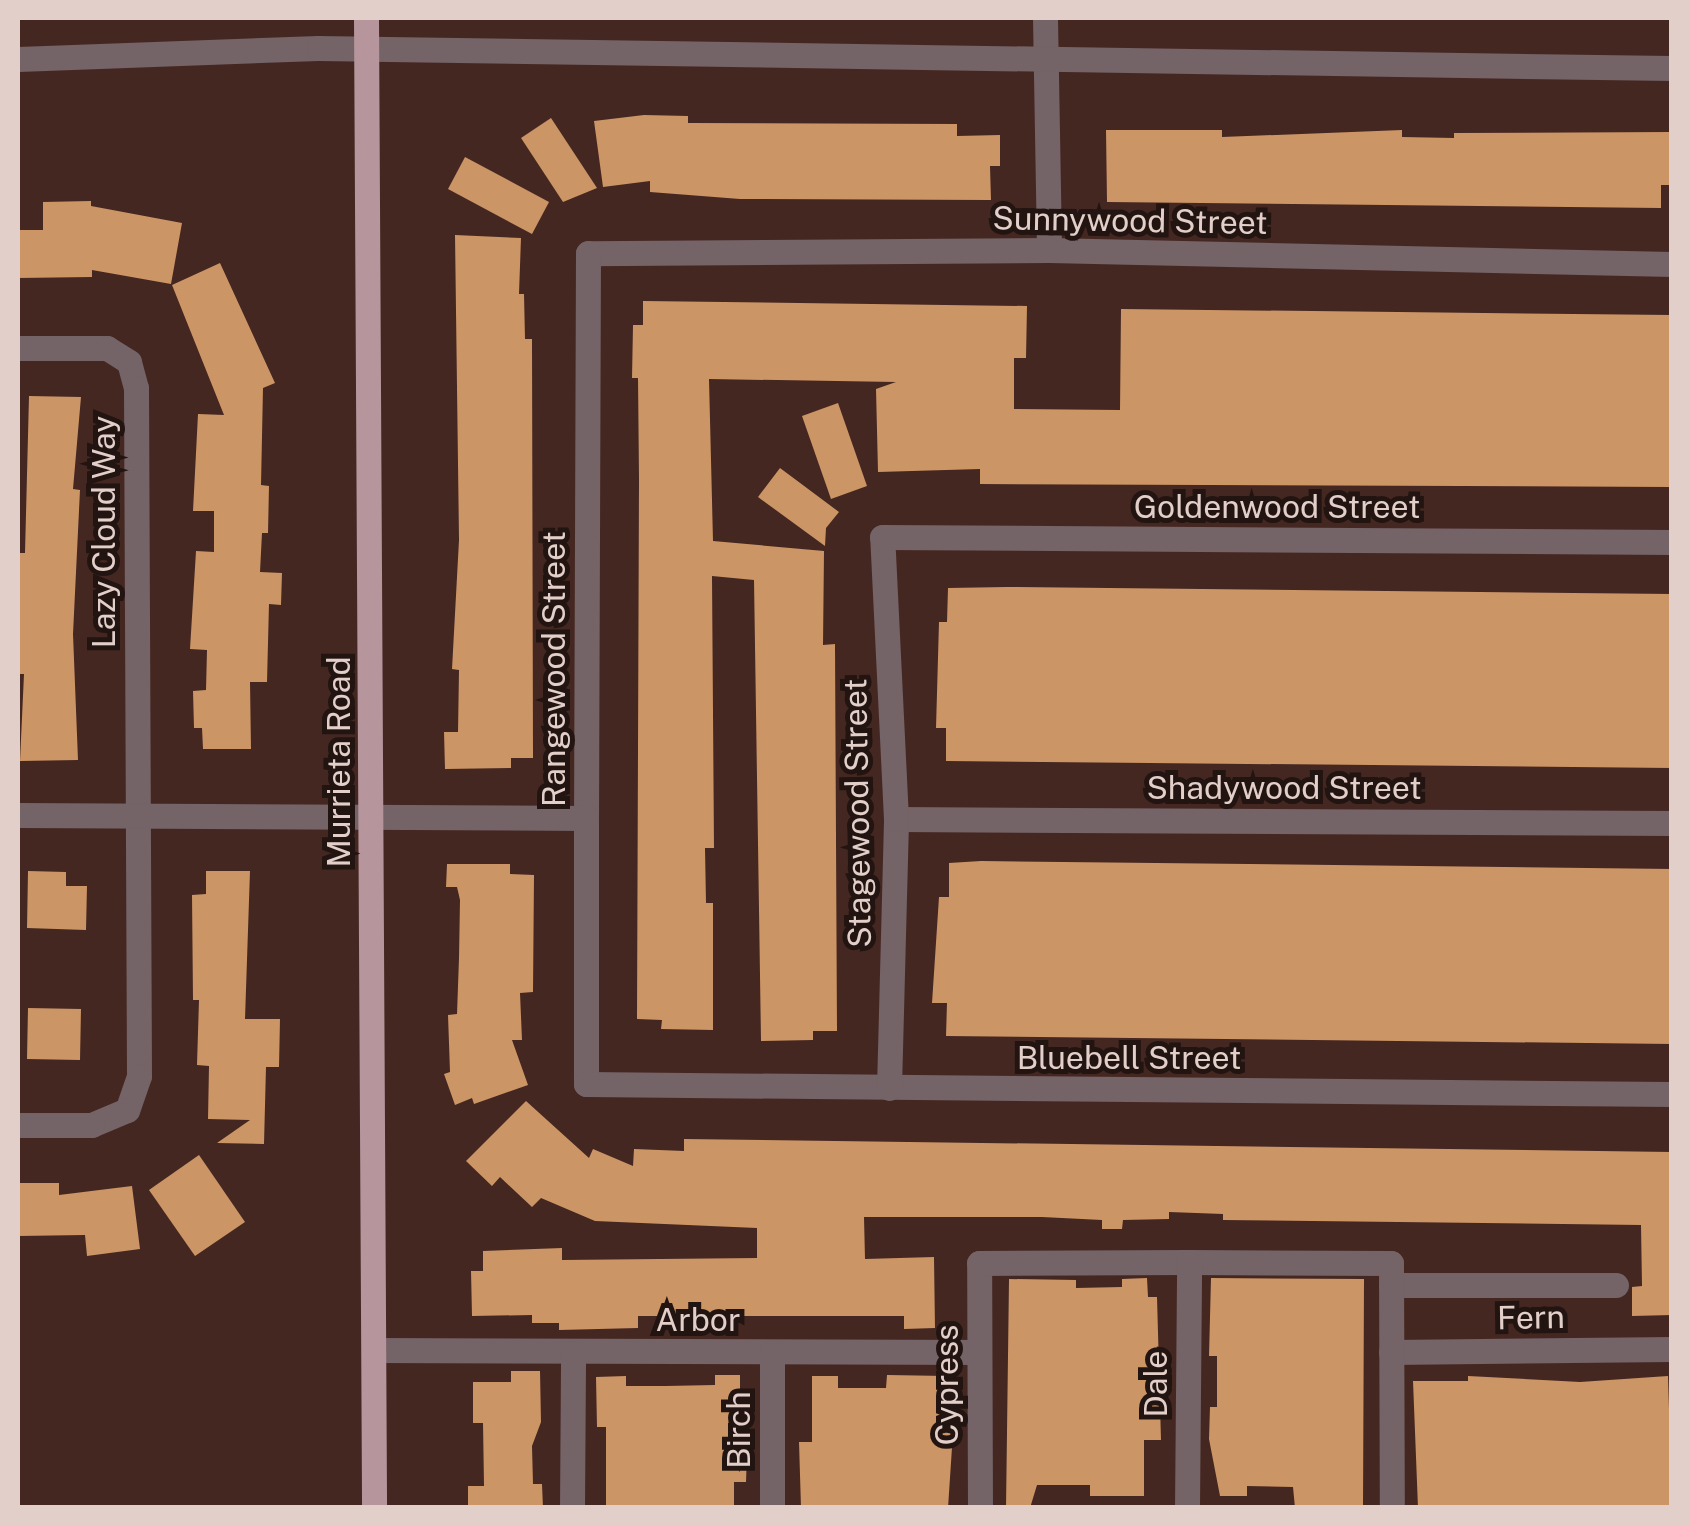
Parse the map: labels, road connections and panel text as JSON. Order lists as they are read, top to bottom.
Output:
{
  "streets": {
    "main road": ["Murrieta Road"],
    "street": [
      "Sunnywood Street",
      "Goldenwood Street",
      "Lazy Cloud Way",
      "Rangewood Street",
      "Shadywood Street",
      "Stagewood Street",
      "Bluebell Street",
      "Fern",
      "Arbor",
      "Dale",
      "Cypress",
      "Birch"
    ]
  },
  "crossings": [
    ["Sunnywood Street", "Rangewood Street"],
    ["Goldenwood Street", "Stagewood Street"],
    ["Rangewood Street", "Bluebell Street"],
    ["Murrieta Road", "Arbor"],
    ["Shadywood Street", "Stagewood Street"],
    ["Stagewood Street", "Bluebell Street"],
    ["Arbor", "Cypress"],
    ["Arbor", "Birch"],
    ["Dale", "Cypress"]
  ]
}
